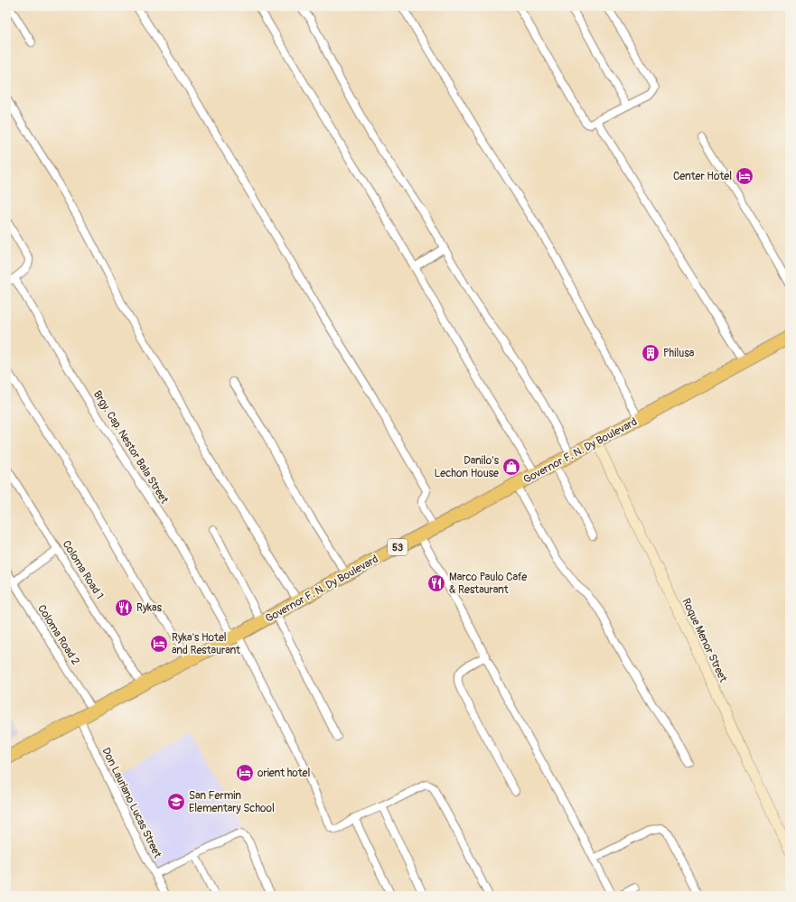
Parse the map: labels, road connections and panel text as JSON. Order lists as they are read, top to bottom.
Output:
{
  "streets": {
    "highway": ["Governor F. N. Dy Boulevard", "53"],
    "street": [
      "Brgy. Cap. Nestor Bala Street",
      "Coloma Road 1",
      "Coloma Road 2",
      "Roque Menor Street",
      "Don Lauriano Lucas Street"
    ]
  },
  "crossings": [
    ["Brgy. Cap. Nestor Bala Street", "Governor F. N. Dy Boulevard"],
    ["Governor F. N. Dy Boulevard", "Coloma Road 1"],
    ["Governor F. N. Dy Boulevard", "Coloma Road 2"],
    ["Governor F. N. Dy Boulevard", "Roque Menor Street"],
    ["Governor F. N. Dy Boulevard", "Don Lauriano Lucas Street"]
  ],
  "places": {
    "hotel": ["Center Hotel", "Ryka's Hotel and Restaurant", "orient hotel"],
    "building": ["Philusa"],
    "shop": ["Danilo's Lechon House"],
    "restaurant": ["Marco Paulo Cafe & Restaurant", "Rykas"],
    "school or university": ["San Fermin Elementary School"]
  }
}
